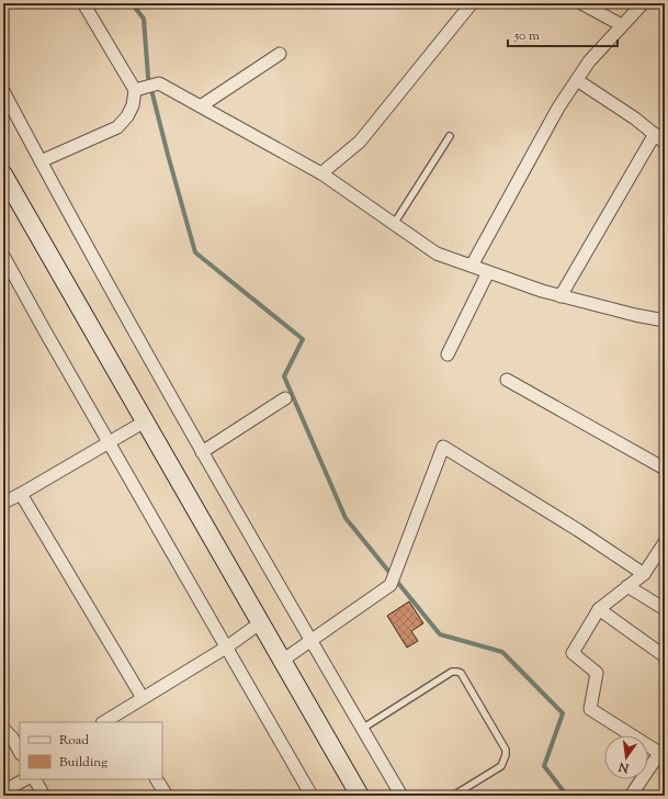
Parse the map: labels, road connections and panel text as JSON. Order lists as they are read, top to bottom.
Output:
{
  "legend": ["Road", "Building"],
  "scale_bar": "50 m",
  "north": "bottom"
}
